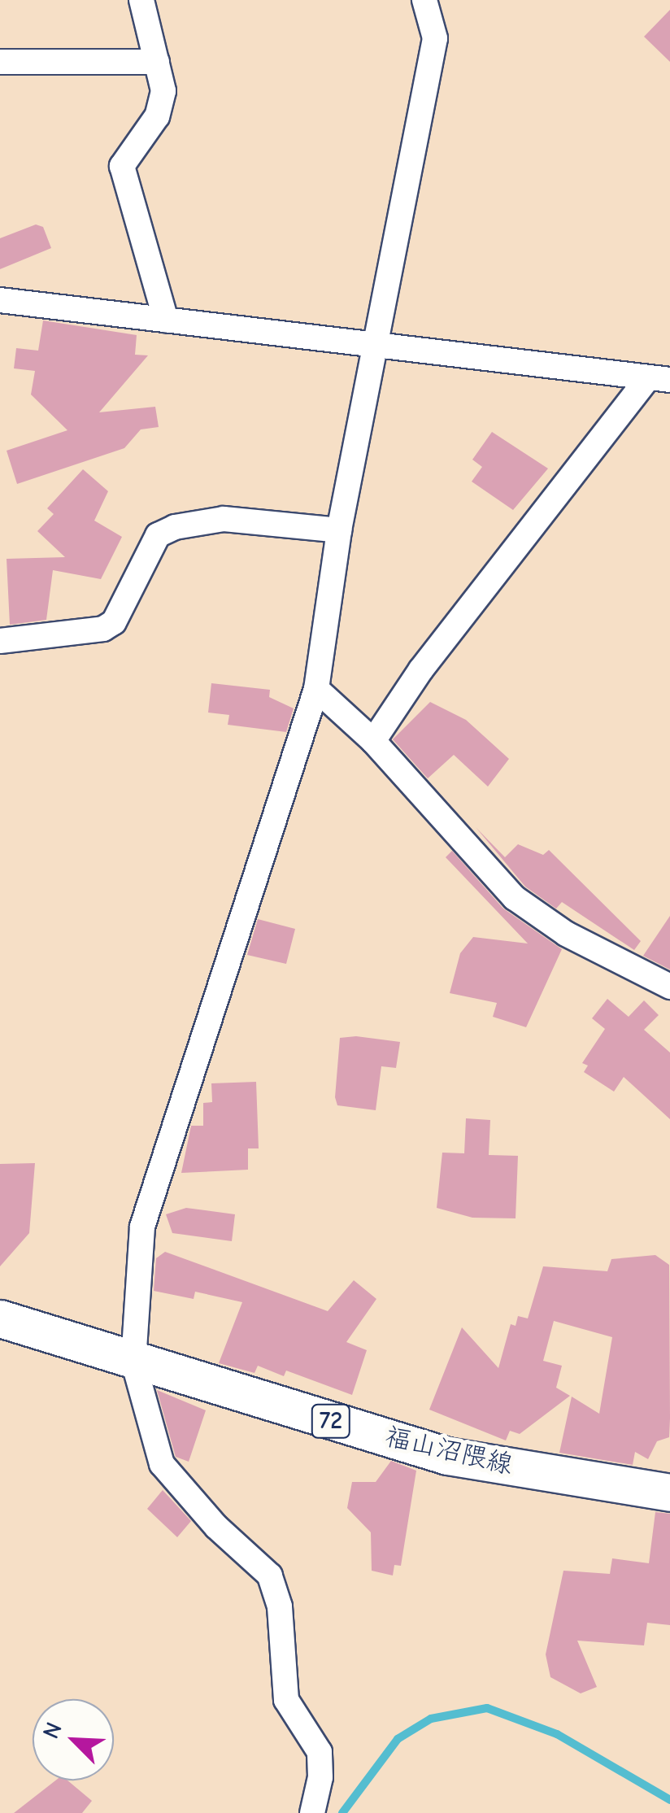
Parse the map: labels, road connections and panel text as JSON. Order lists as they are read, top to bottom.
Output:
{
  "streets": {
    "main road": ["72", "福山沼隈線"]
  },
  "north": "top left"
}
